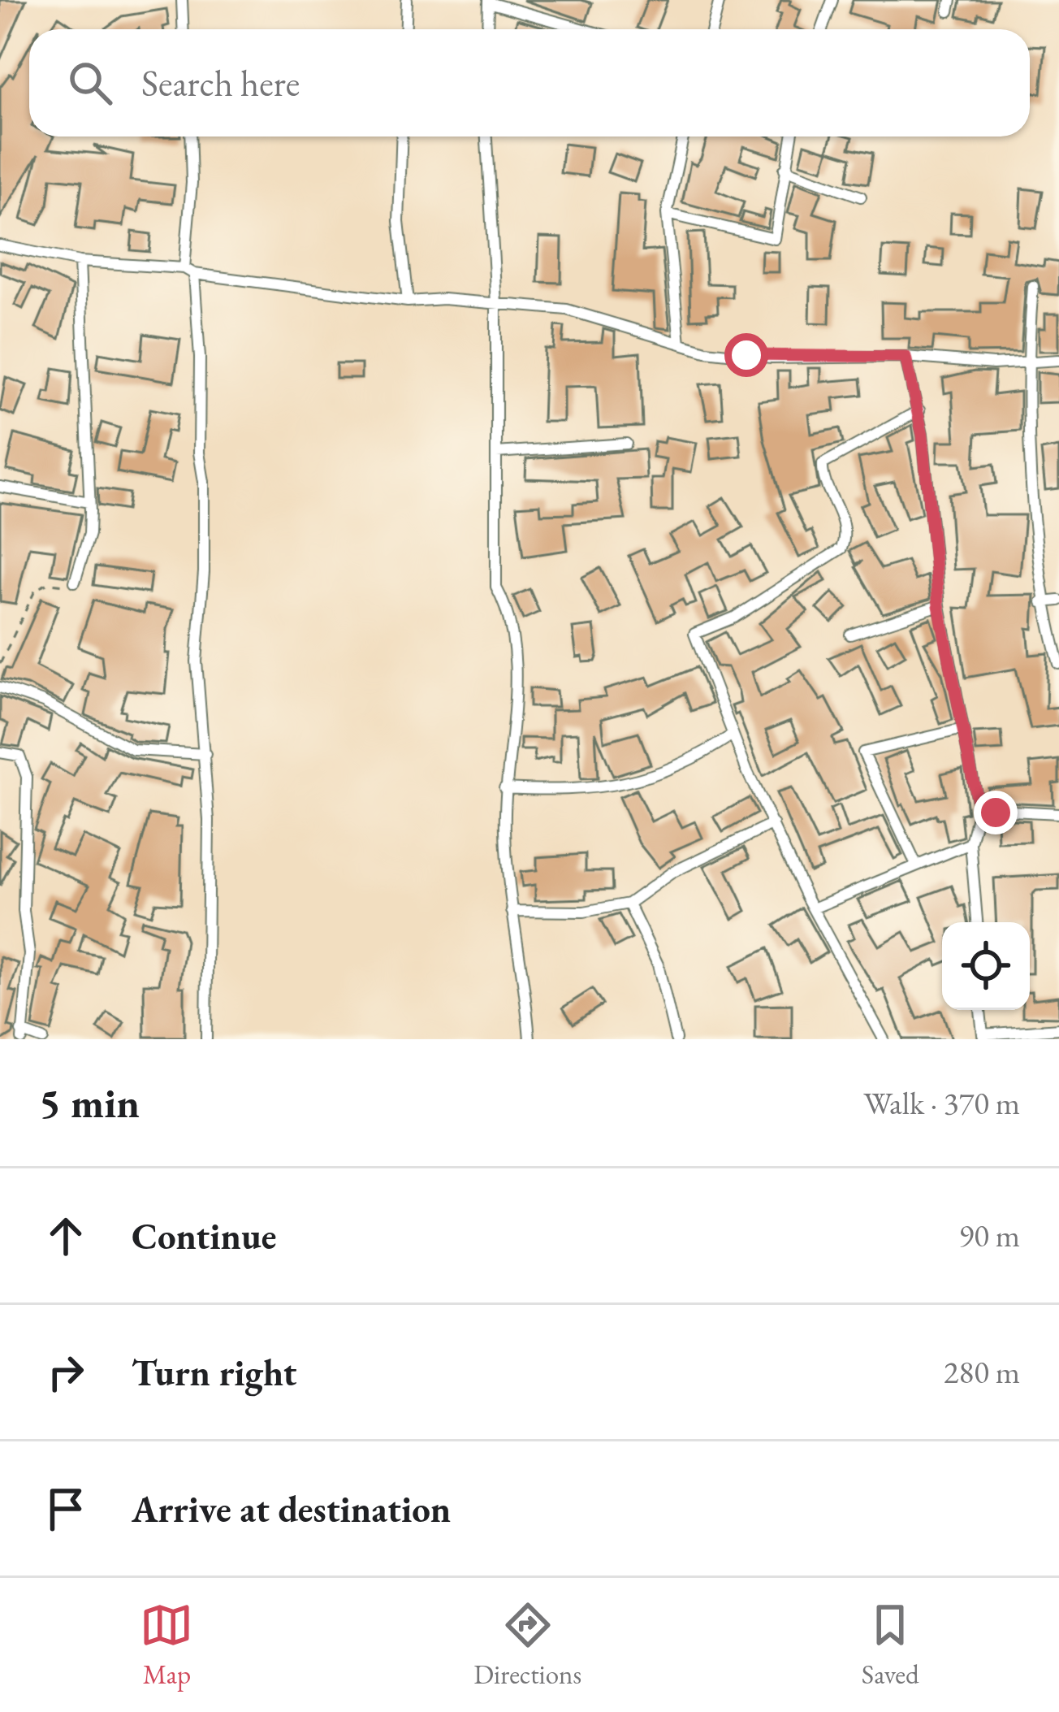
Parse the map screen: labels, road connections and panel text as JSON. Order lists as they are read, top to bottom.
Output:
{
  "page": {
    "search": "Search here",
    "heading": ["5 min", "Walk · 370 m"],
    "list": [
      ["Continue", "90 m"],
      ["Turn right", "280 m"],
      "Arrive at destination"
    ],
    "nav": ["Map", "Directions", "Saved"]
  }
}
